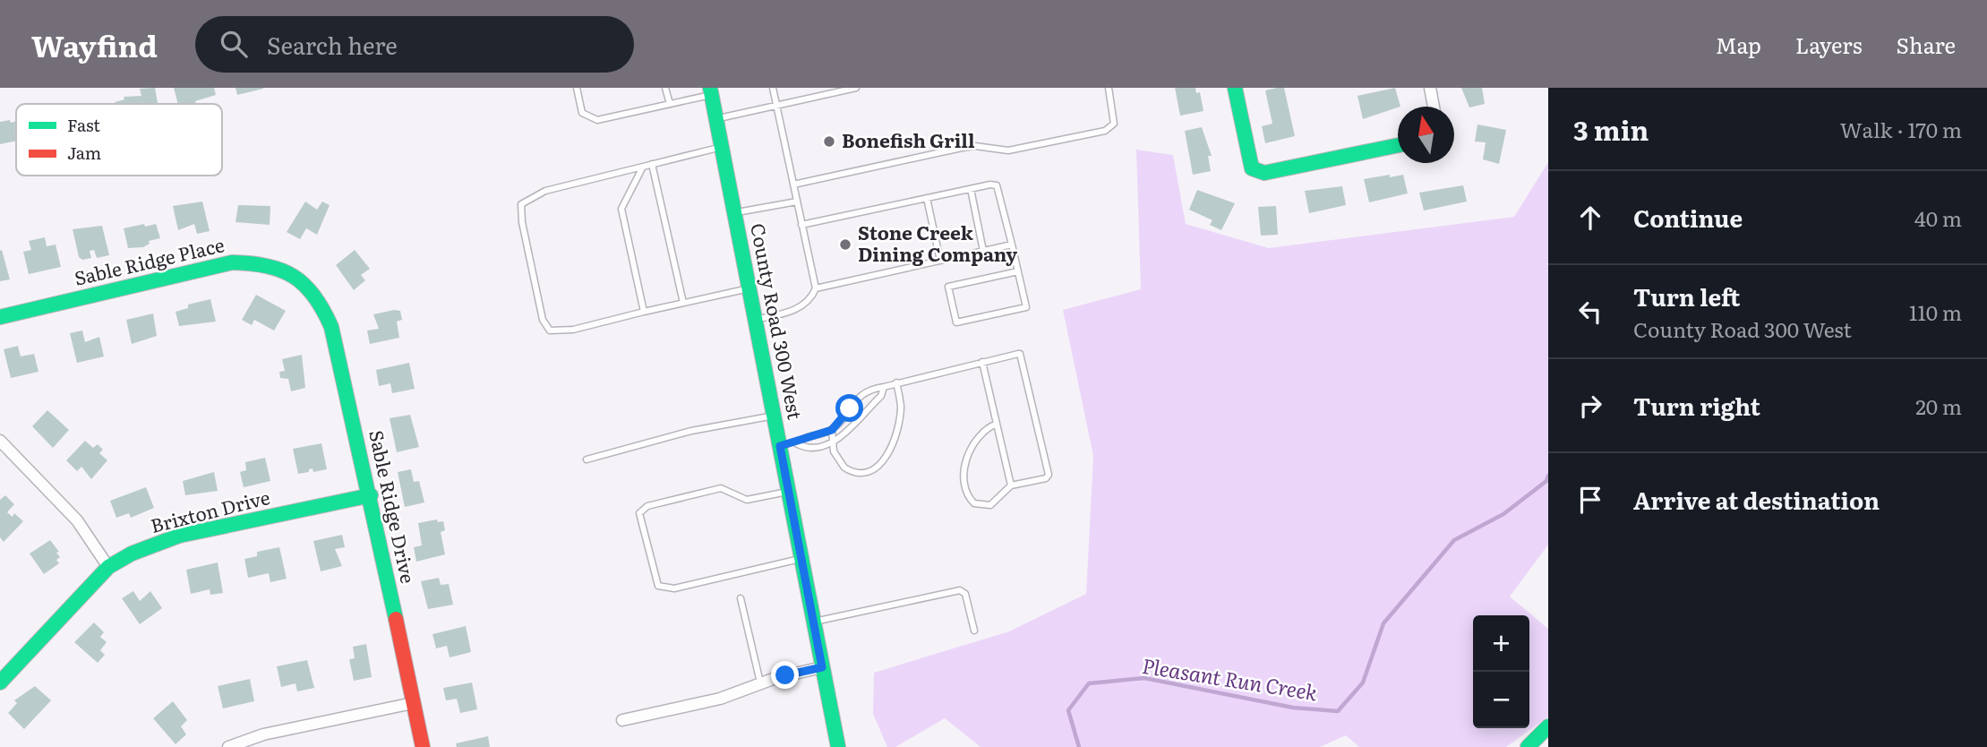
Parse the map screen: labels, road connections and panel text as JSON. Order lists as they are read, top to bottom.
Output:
{
  "streets": {
    "street": [
      "Sable Ridge Place",
      "County Road 300 West",
      "Sable Ridge Drive",
      "Brixton Drive"
    ]
  },
  "crossings": [
    ["Sable Ridge Place", "Sable Ridge Drive"],
    ["Sable Ridge Drive", "Brixton Drive"]
  ],
  "water": ["Pleasant Run Creek"],
  "places": ["Bonefish Grill", "Stone Creek Dining Company"],
  "legend": ["Fast", "Jam"],
  "north": "top",
  "page": {
    "header": "Wayfind",
    "search": "Search here",
    "nav": ["Map", "Layers", "Share"],
    "heading": ["3 min", "Walk · 170 m"],
    "list": [
      ["Continue", "40 m"],
      ["Turn left", "County Road 300 West", "110 m"],
      ["Turn right", "20 m"],
      "Arrive at destination"
    ],
    "map_buttons": ["+", "−"]
  }
}
